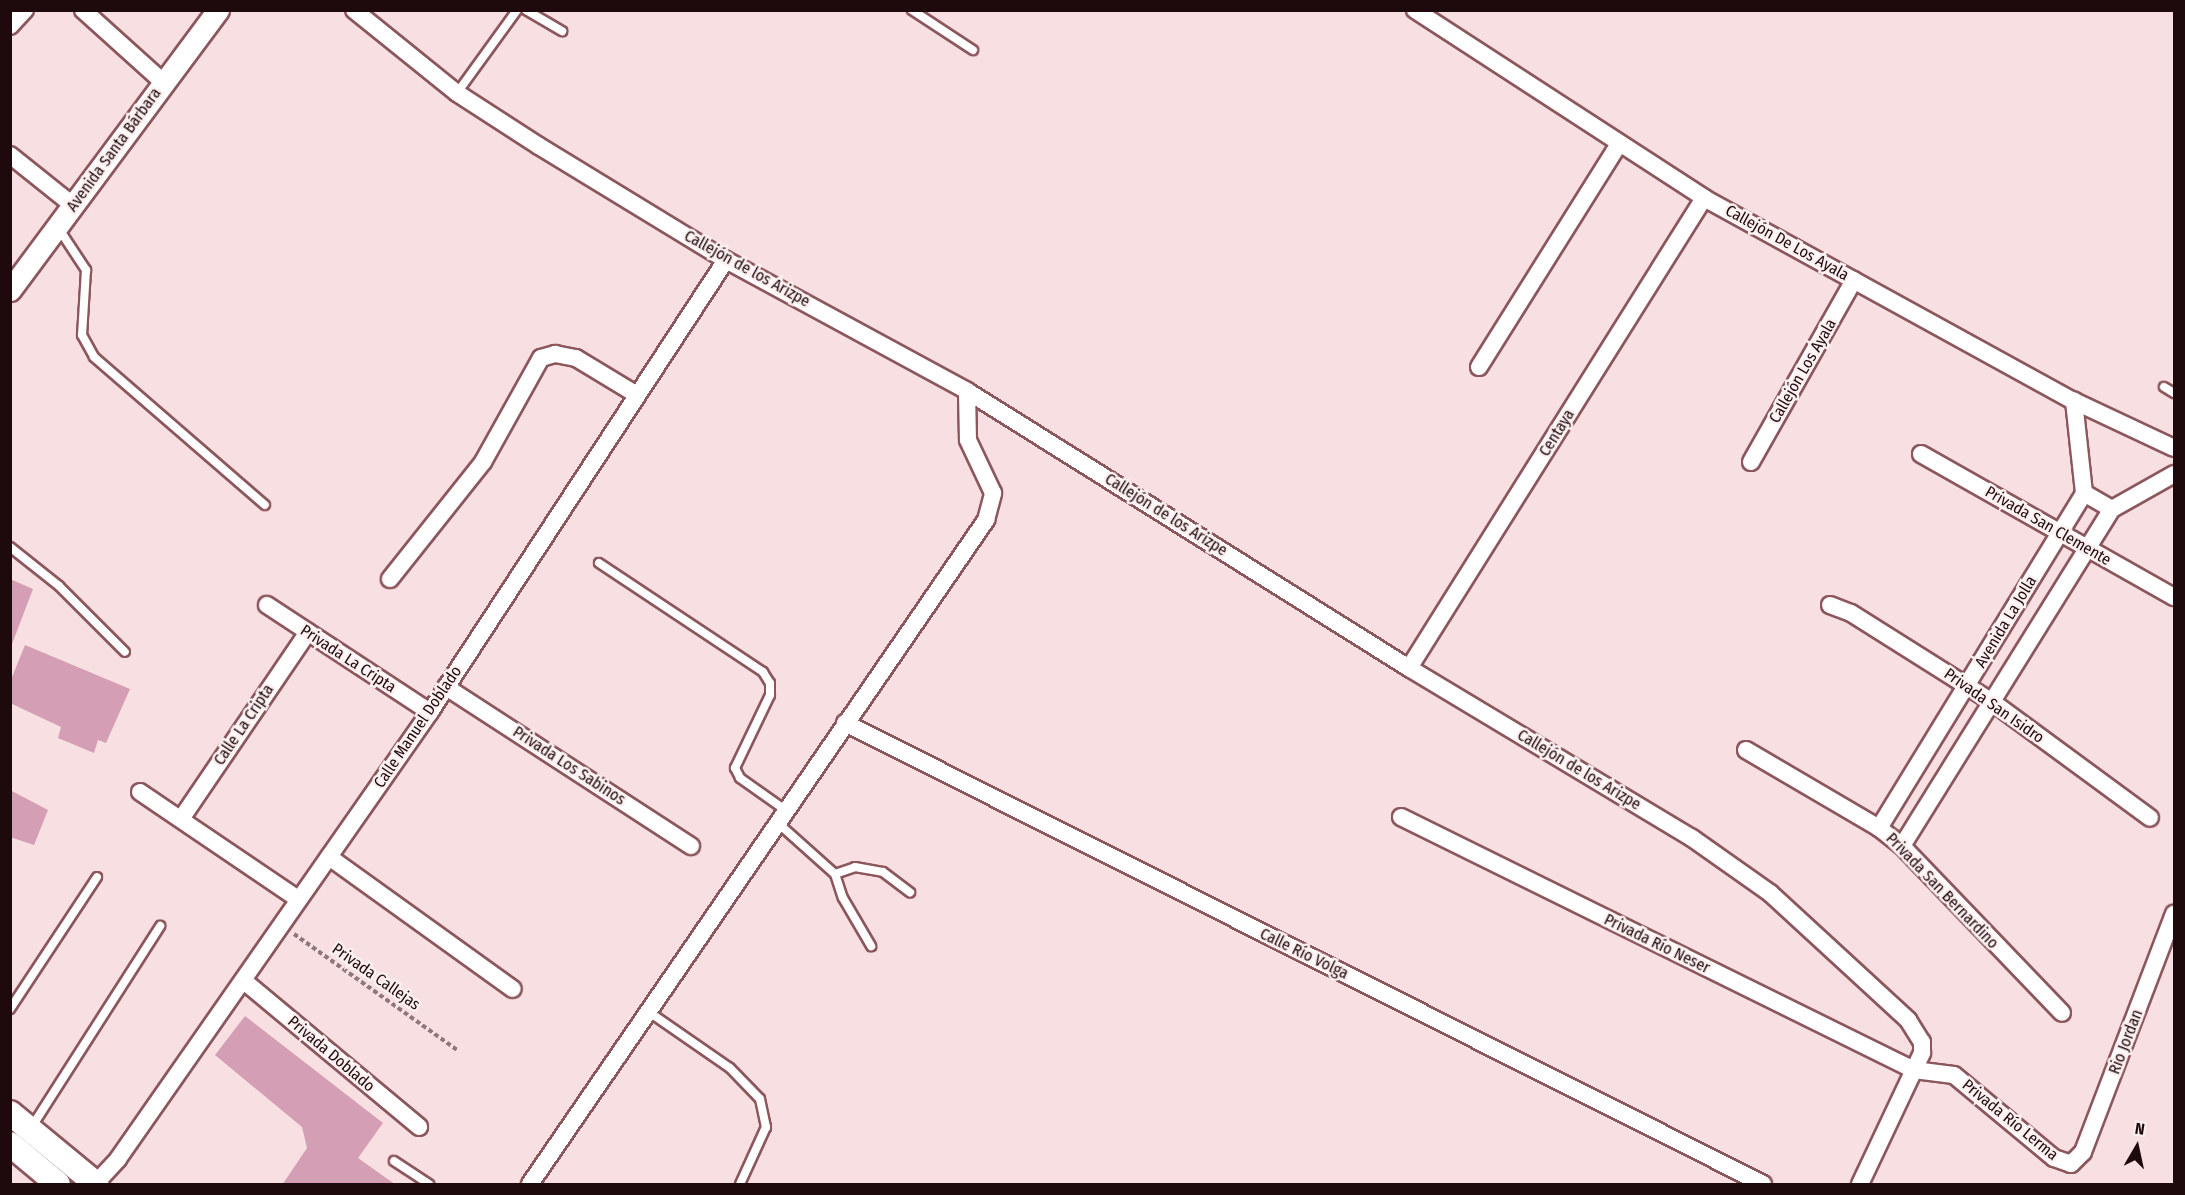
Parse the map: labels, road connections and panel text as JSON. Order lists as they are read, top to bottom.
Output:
{
  "streets": {
    "street": [
      "Avenida Santa Bárbara",
      "Callejón De Los Ayala",
      "Callejón de los Arizpe",
      "Callejón Los Ayala",
      "Centaya",
      "Privada San Clemente",
      "Avenida La Jolla",
      "Privada La Cripta",
      "Privada San Isidro",
      "Calle La Cripta",
      "Calle Manuel Doblado",
      "Privada Los Sabinos",
      "Privada San Bernardino",
      "Privada Río Neser",
      "Calle Río Volga",
      "Rio Jordan",
      "Privada Doblado",
      "Privada Río Lerma"
    ],
    "path": ["Privada Callejas"]
  },
  "crossings": [
    ["Callejón De Los Ayala", "Callejón Los Ayala"],
    ["Callejón De Los Ayala", "Centaya"],
    ["Callejón de los Arizpe", "Centaya"],
    ["Callejón de los Arizpe", "Calle Manuel Doblado"],
    ["Callejón de los Arizpe", "Privada Río Neser"],
    ["Callejón de los Arizpe", "Privada Río Lerma"],
    ["Privada San Clemente", "Avenida La Jolla"],
    ["Avenida La Jolla", "Privada San Isidro"],
    ["Avenida La Jolla", "Privada San Bernardino"],
    ["Privada La Cripta", "Calle La Cripta"],
    ["Privada La Cripta", "Calle Manuel Doblado"],
    ["Calle Manuel Doblado", "Privada Los Sabinos"],
    ["Calle Manuel Doblado", "Privada Callejas"],
    ["Calle Manuel Doblado", "Privada Doblado"],
    ["Privada Río Neser", "Privada Río Lerma"],
    ["Rio Jordan", "Privada Río Lerma"]
  ],
  "north": "top"
}
